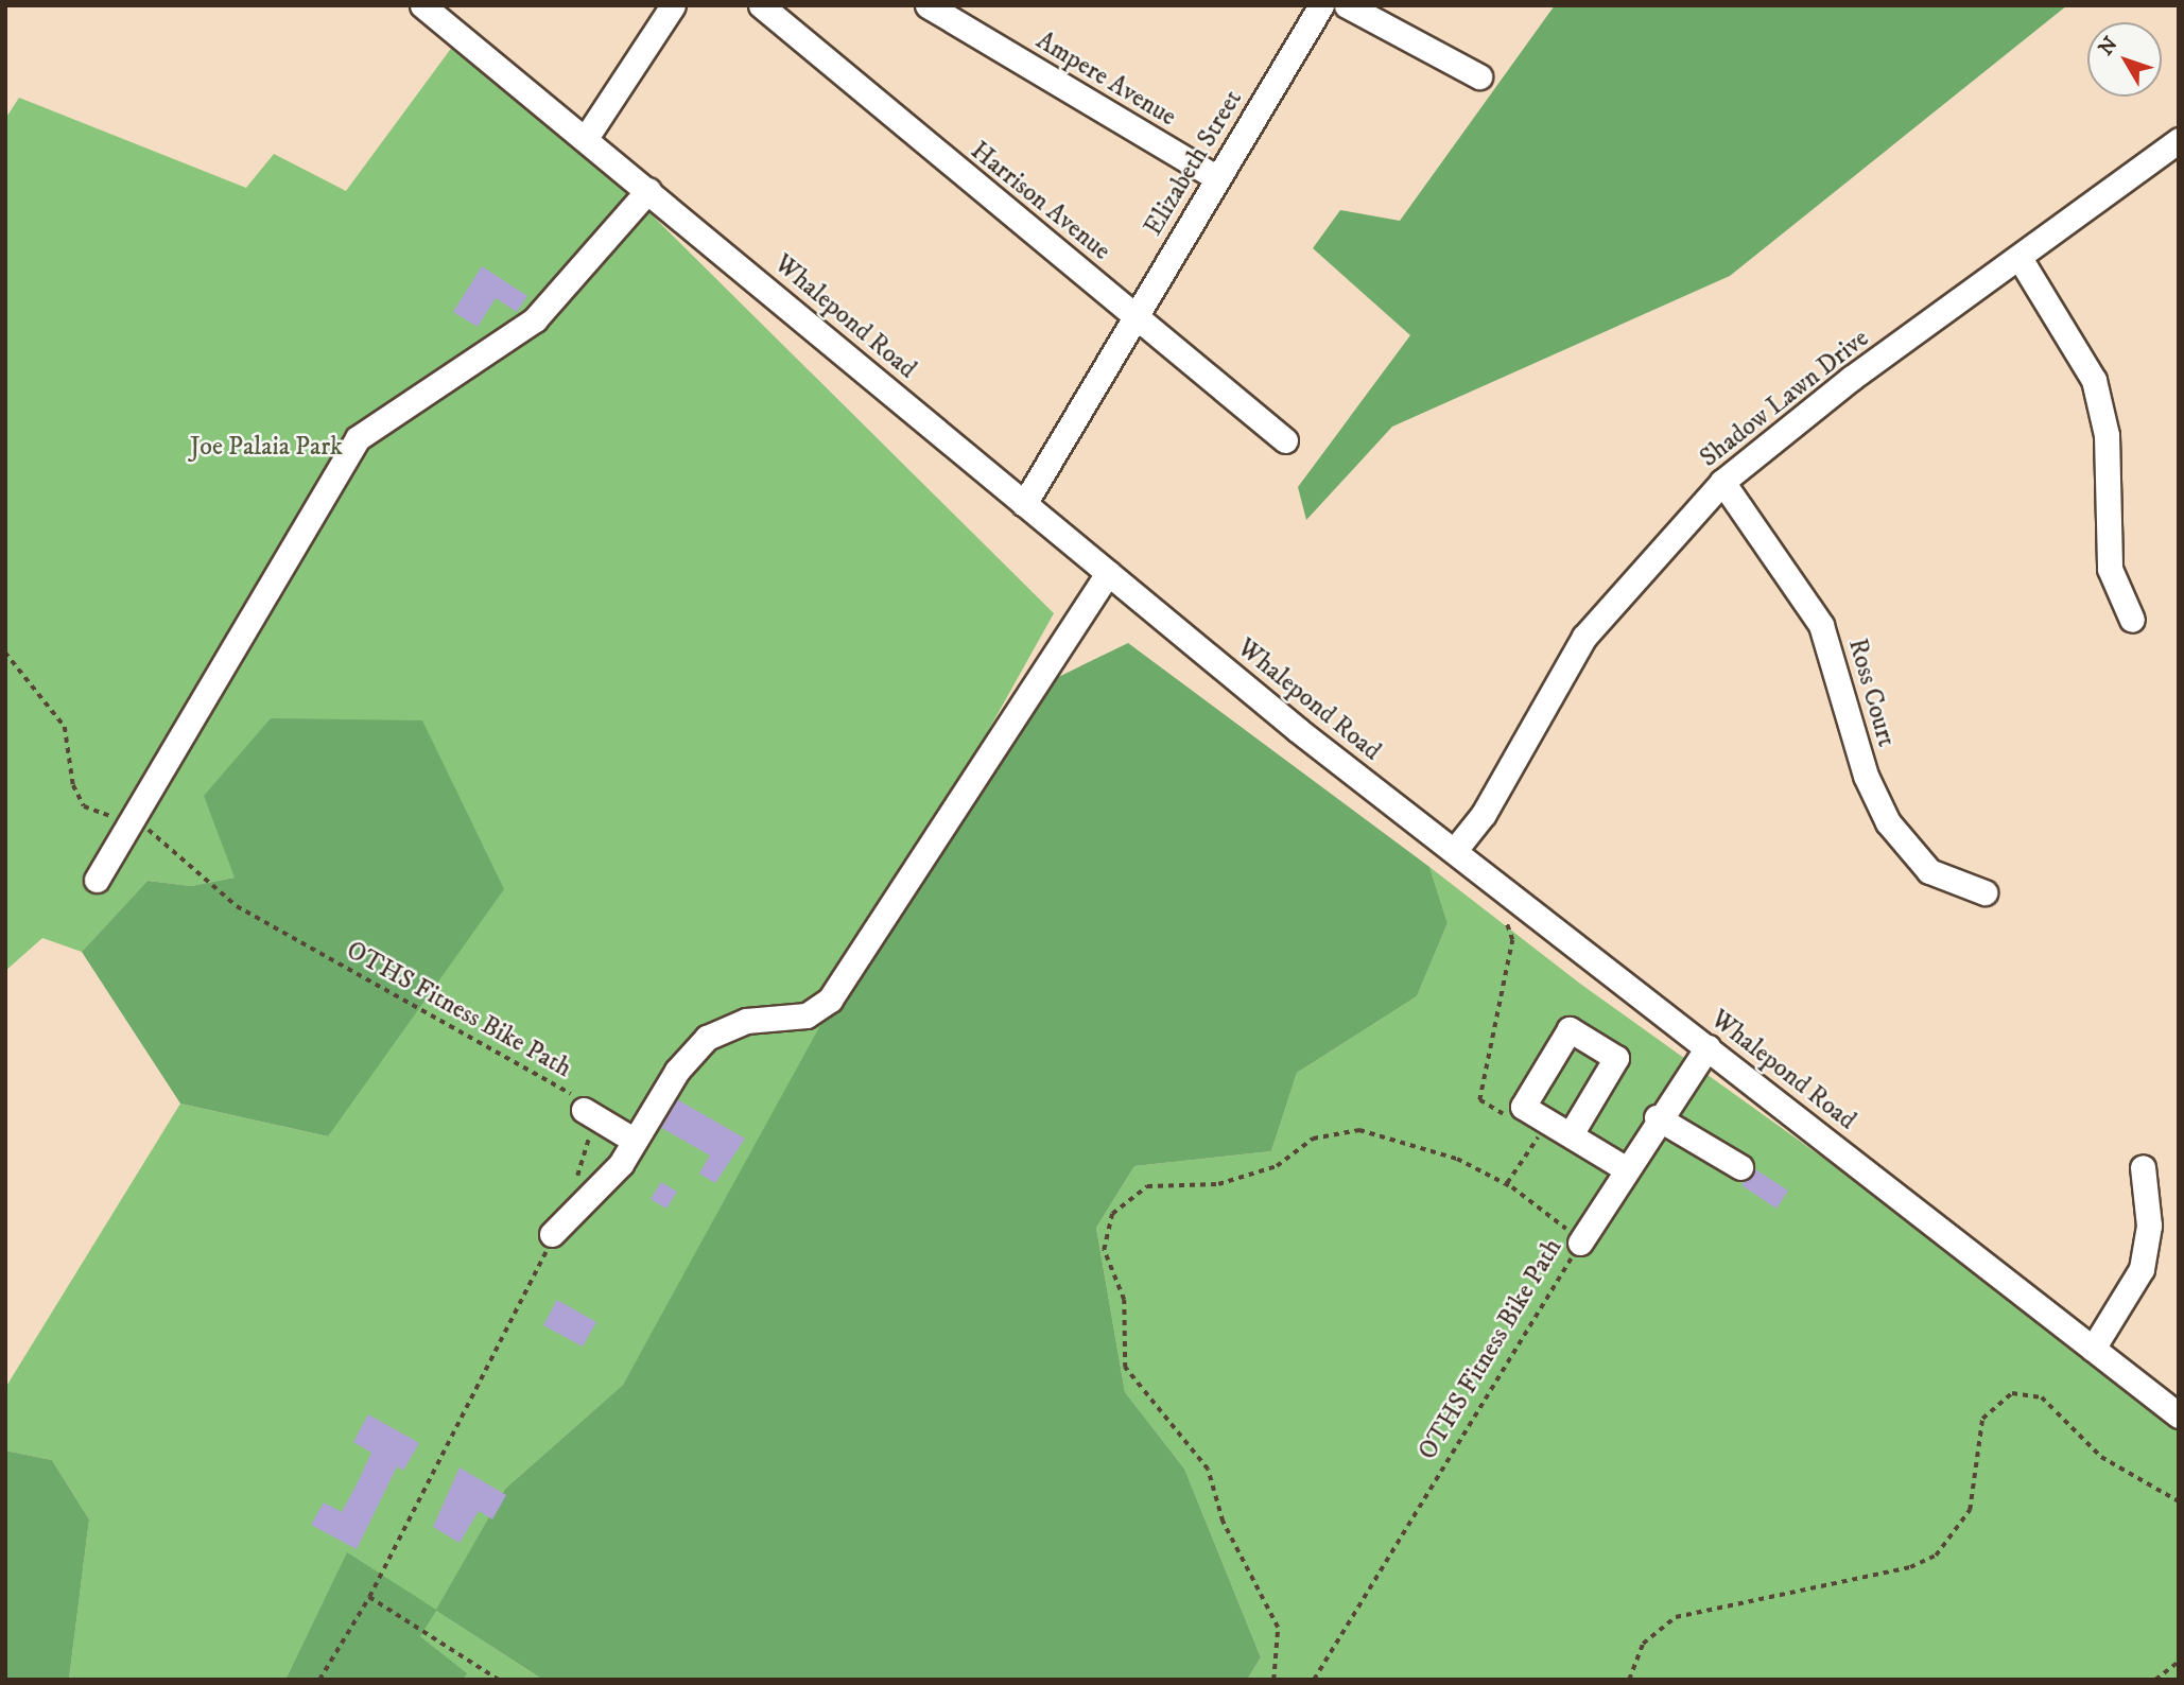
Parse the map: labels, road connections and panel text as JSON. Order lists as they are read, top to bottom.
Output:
{
  "streets": {
    "street": [
      "Ampere Avenue",
      "Elizabeth Street",
      "Harrison Avenue",
      "Whalepond Road",
      "Shadow Lawn Drive",
      "Ross Court"
    ],
    "path": ["OTHS Fitness Bike Path"]
  },
  "crossings": [
    ["Ampere Avenue", "Elizabeth Street"],
    ["Elizabeth Street", "Harrison Avenue"],
    ["Elizabeth Street", "Whalepond Road"],
    ["Whalepond Road", "Shadow Lawn Drive"],
    ["Shadow Lawn Drive", "Ross Court"]
  ],
  "parks": ["Joe Palaia Park"],
  "north": "top left"
}
